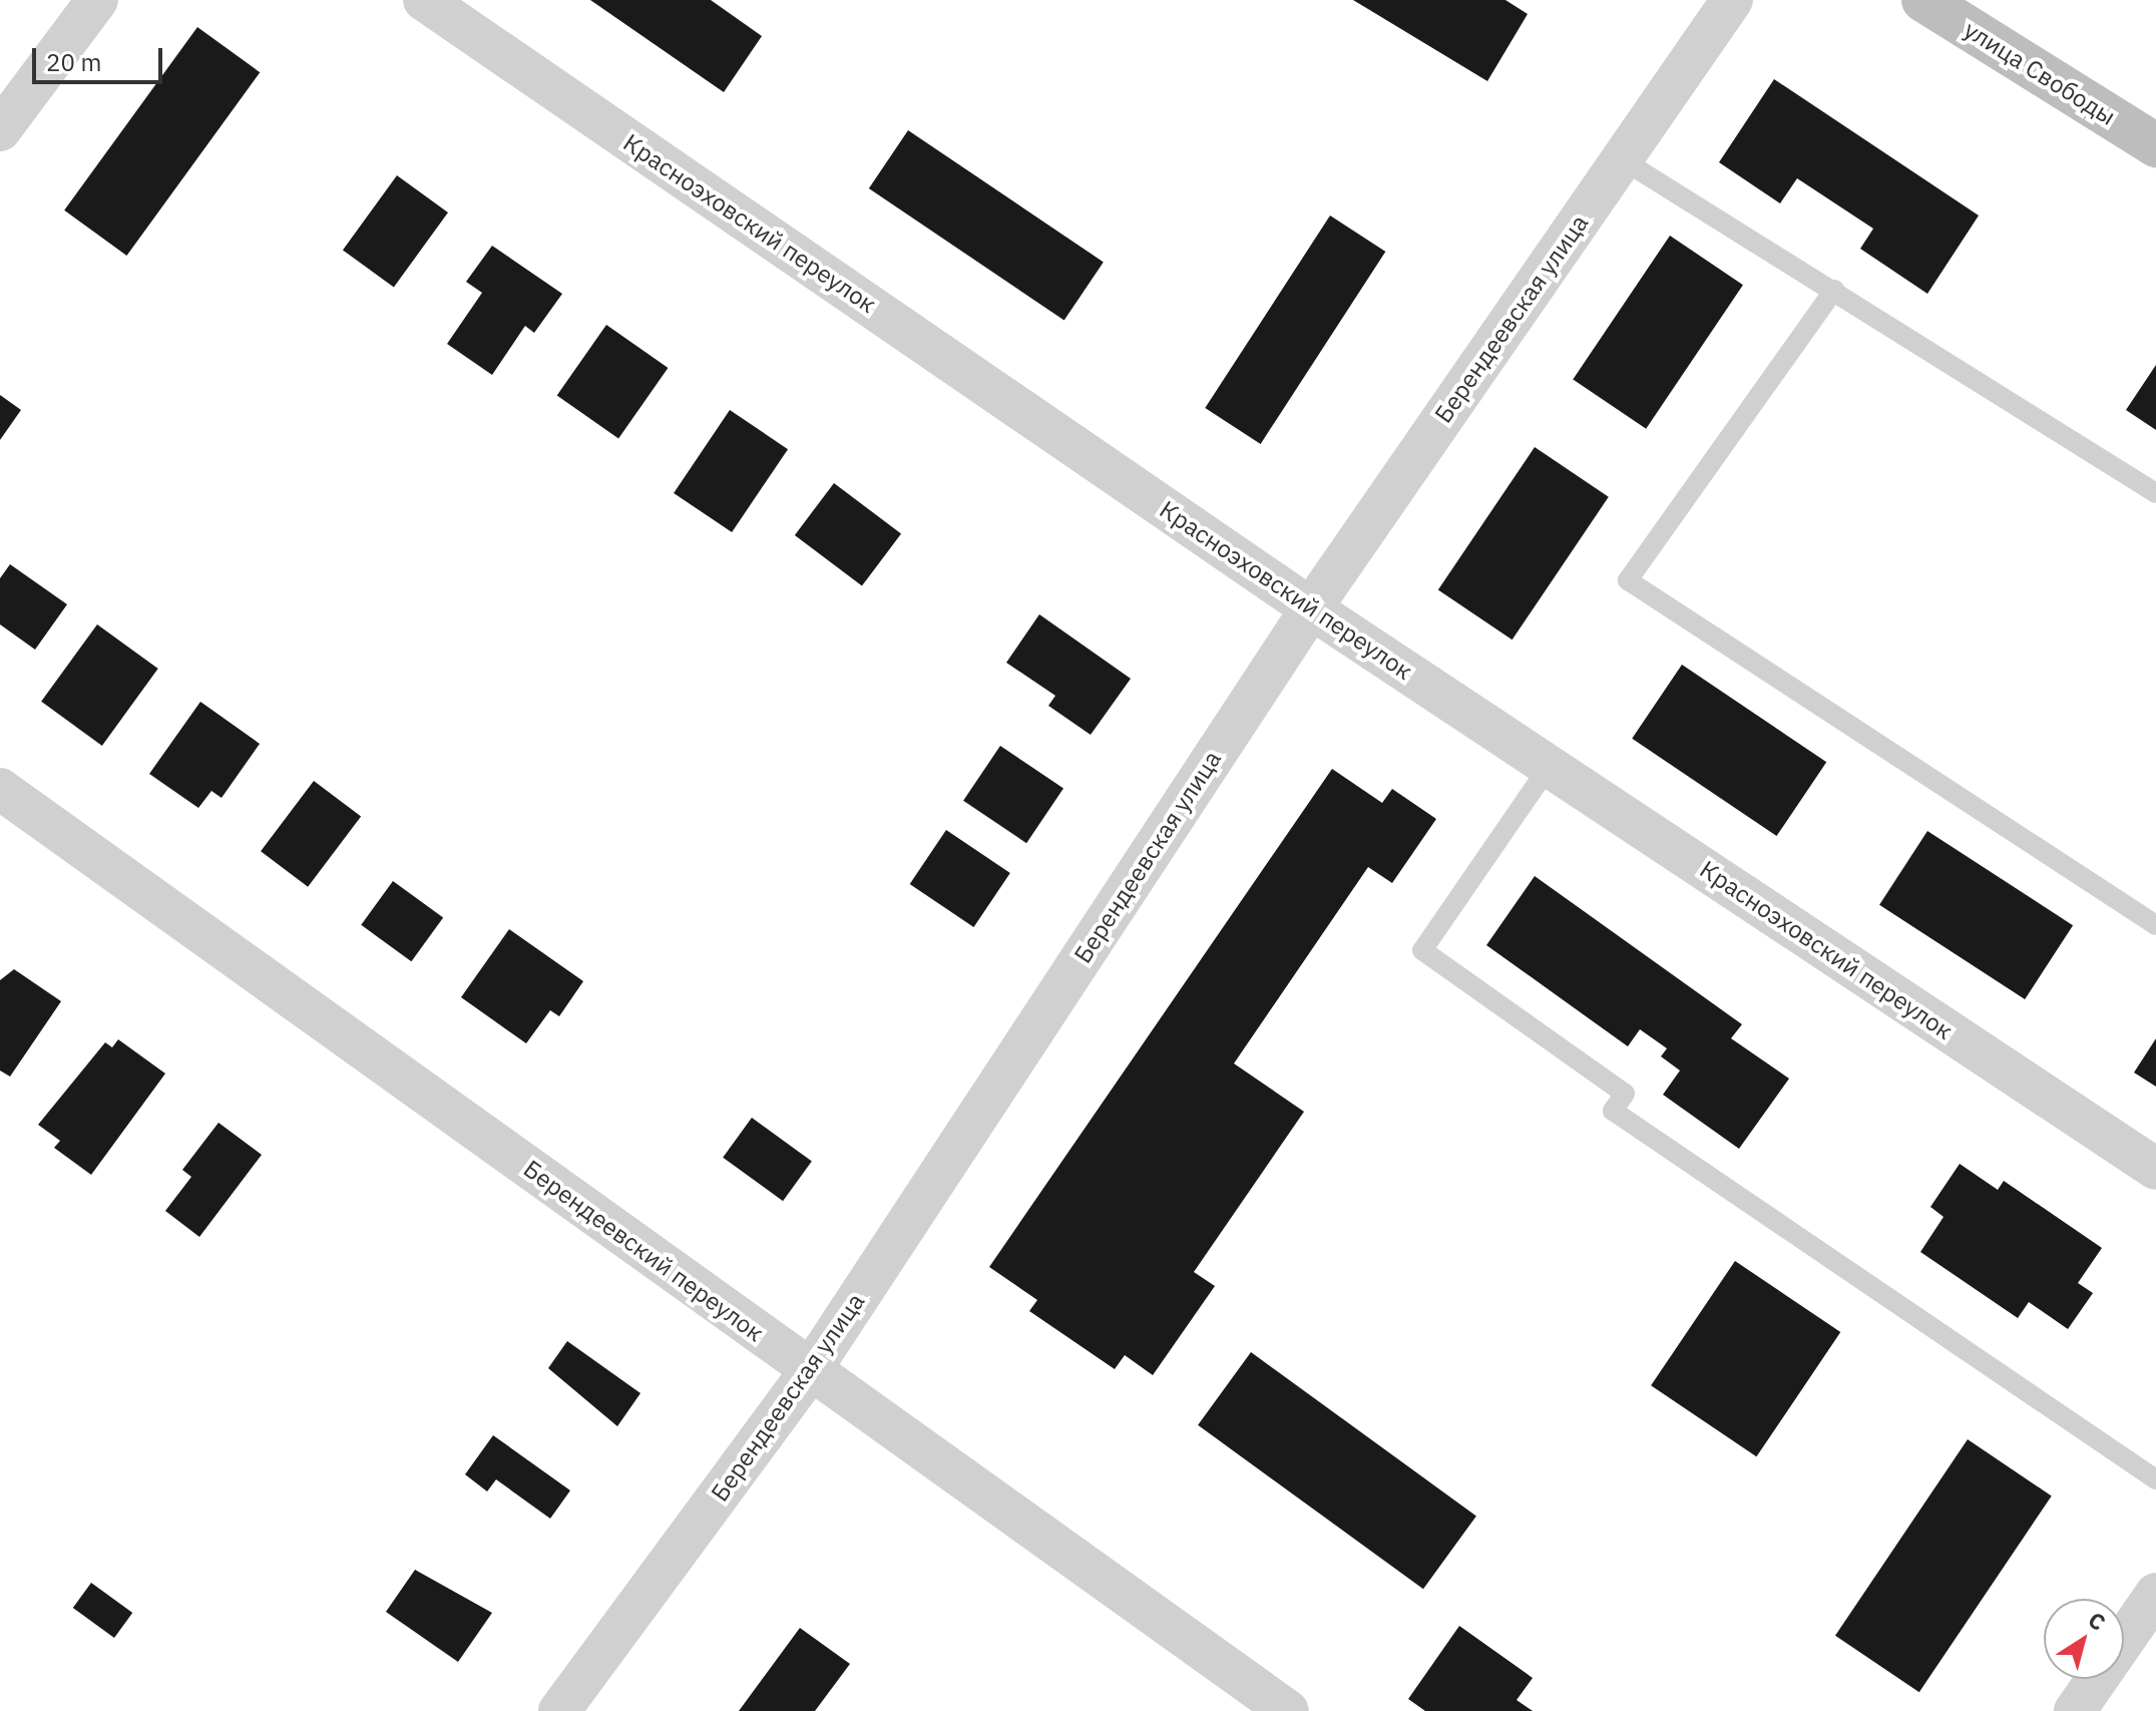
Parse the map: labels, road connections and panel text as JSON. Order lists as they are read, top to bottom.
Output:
{
  "streets": {
    "main road": ["улица Свободы"],
    "street": ["Красноэховский переулок", "Берендеевская улица", "Берендеевский переулок"]
  },
  "crossings": [
    ["Красноэховский переулок", "Берендеевская улица"],
    ["Берендеевская улица", "Берендеевский переулок"]
  ],
  "scale_bar": "20 m",
  "north": "top right"
}
